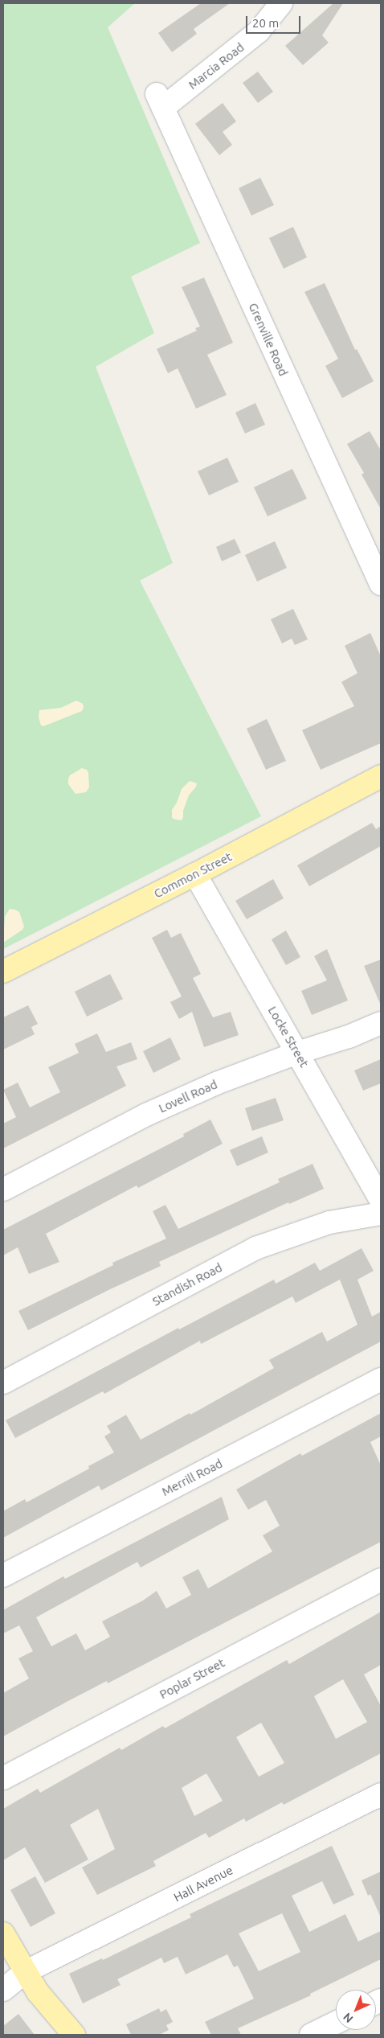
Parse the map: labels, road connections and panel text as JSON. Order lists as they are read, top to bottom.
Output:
{
  "streets": {
    "main road": ["Common Street"],
    "street": [
      "Marcia Road",
      "Grenville Road",
      "Locke Street",
      "Lovell Road",
      "Standish Road",
      "Merrill Road",
      "Poplar Street",
      "Hall Avenue"
    ]
  },
  "crossings": [
    ["Marcia Road", "Grenville Road"],
    ["Common Street", "Locke Street"],
    ["Locke Street", "Lovell Road"]
  ],
  "scale_bar": "20 m",
  "north": "bottom left"
}
